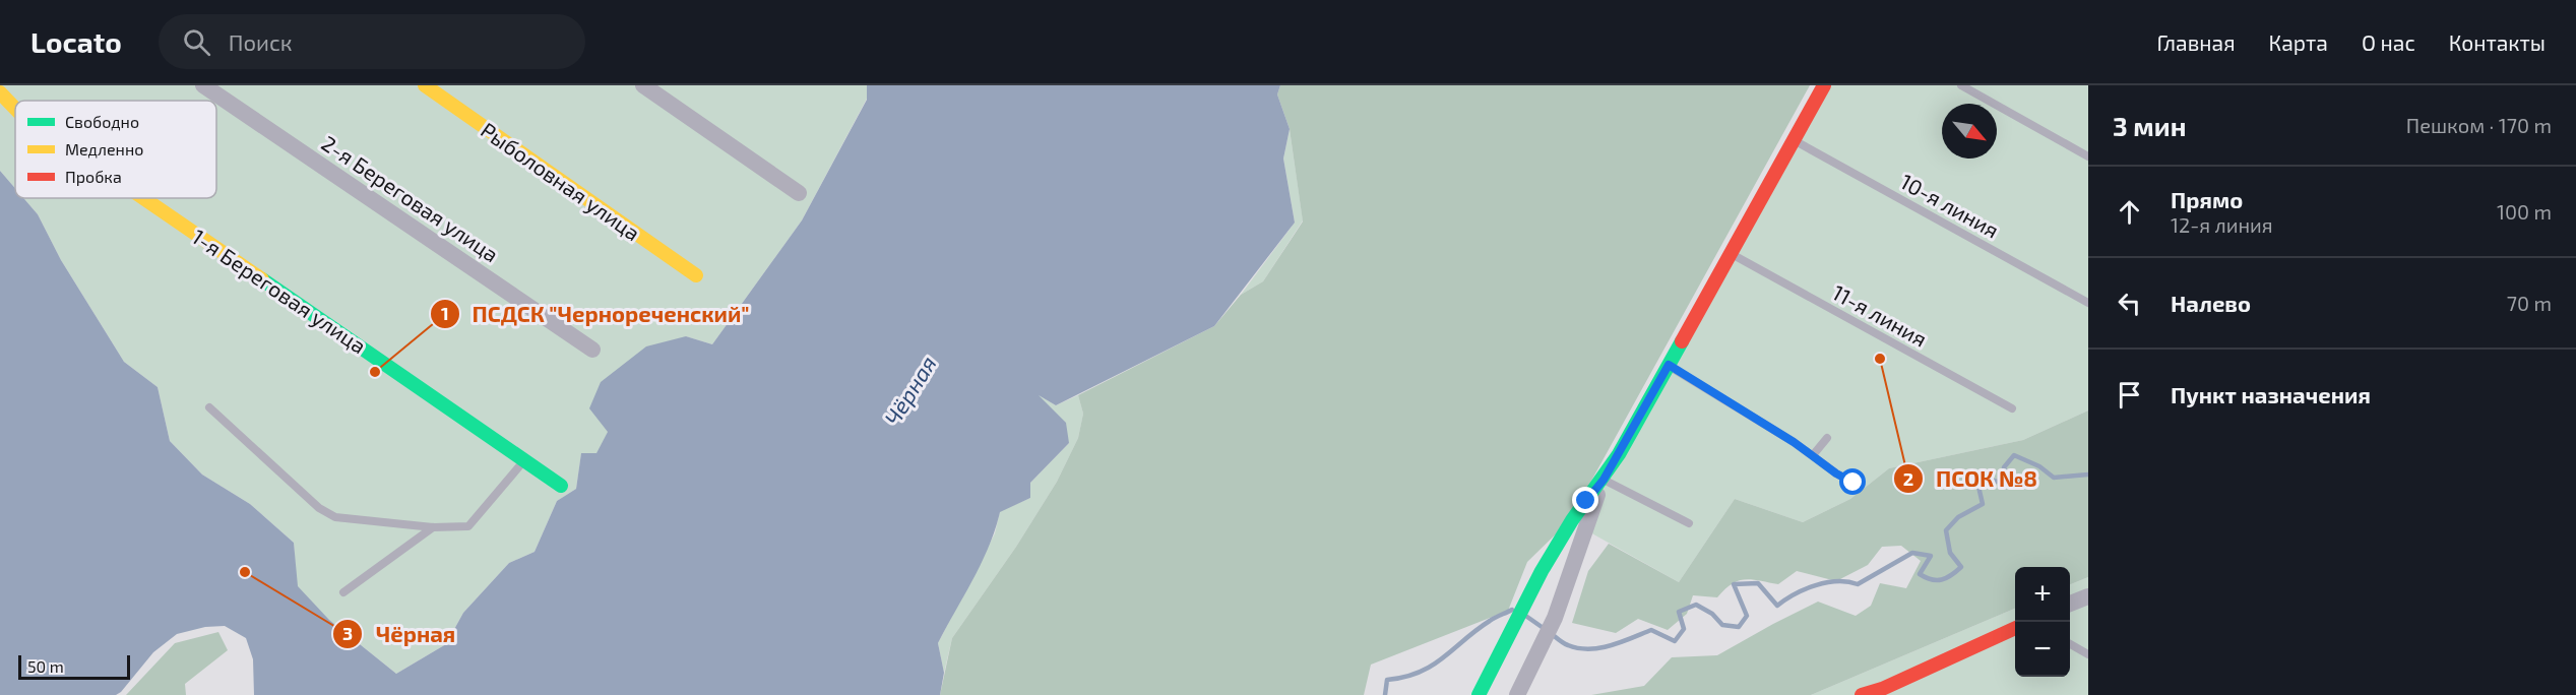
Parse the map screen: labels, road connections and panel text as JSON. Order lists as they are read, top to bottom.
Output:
{
  "streets": {
    "street": ["Рыболовная улица", "2-я Береговая улица", "1-я Береговая улица"],
    "lane": ["10-я линия", "11-я линия"]
  },
  "water": ["Чёрная"],
  "places": ["ПСОК №8", "ПСДСК \"Чернореченский\"", "Чёрная"],
  "legend": ["Свободно", "Медленно", "Пробка"],
  "scale_bar": "50 m",
  "north": "bottom right",
  "page": {
    "header": "Locato",
    "search": "Поиск",
    "nav": [
      "Главная",
      "Карта",
      "О нас",
      "Контакты"
    ],
    "heading": ["3 мин", "Пешком · 170 m"],
    "list": [
      ["Прямо", "12-я линия", "100 m"],
      ["Налево", "70 m"],
      "Пункт назначения"
    ],
    "map_buttons": ["+", "−"],
    "scale": "50 m"
  }
}
